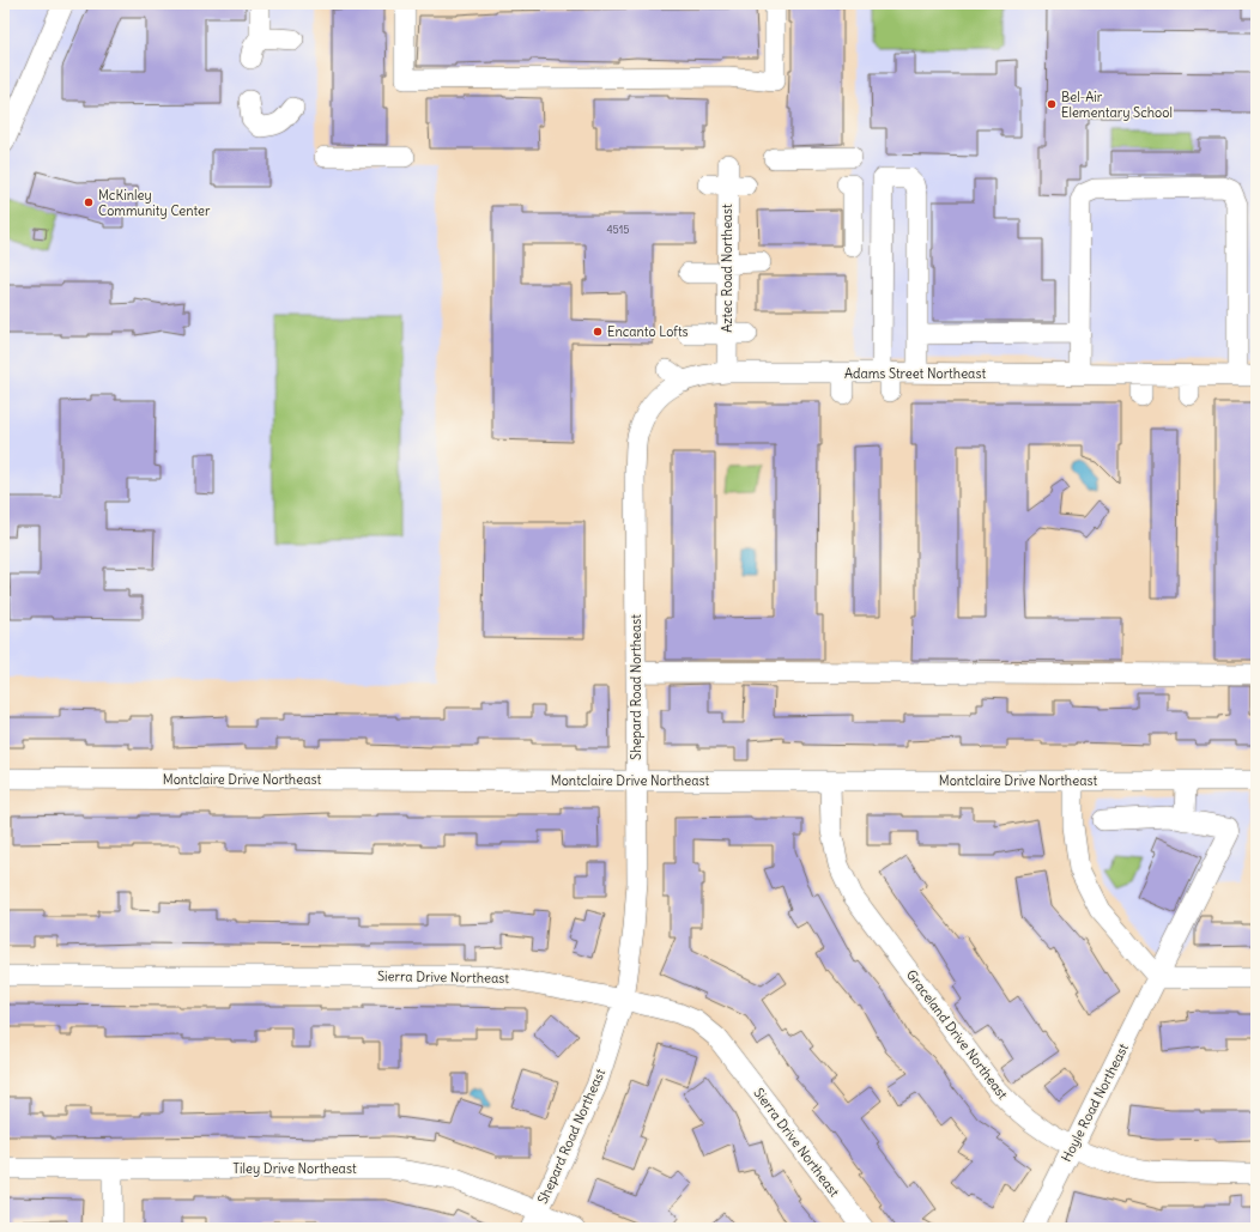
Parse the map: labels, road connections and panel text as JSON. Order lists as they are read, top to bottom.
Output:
{
  "streets": {
    "street": [
      "Aztec Road Northeast",
      "Adams Street Northeast",
      "Shepard Road Northeast",
      "Montclaire Drive Northeast",
      "Sierra Drive Northeast",
      "Graceland Drive Northeast",
      "Hoyle Road Northeast",
      "Tiley Drive Northeast"
    ]
  },
  "crossings": [
    ["Aztec Road Northeast", "Adams Street Northeast"],
    ["Adams Street Northeast", "Shepard Road Northeast"],
    ["Shepard Road Northeast", "Montclaire Drive Northeast"],
    ["Shepard Road Northeast", "Sierra Drive Northeast"],
    ["Shepard Road Northeast", "Tiley Drive Northeast"],
    ["Montclaire Drive Northeast", "Graceland Drive Northeast"],
    ["Graceland Drive Northeast", "Hoyle Road Northeast"]
  ],
  "places": ["Bel-Air Elementary School", "McKinley Community Center", "Encanto Lofts"],
  "house_numbers": ["4515"]
}
